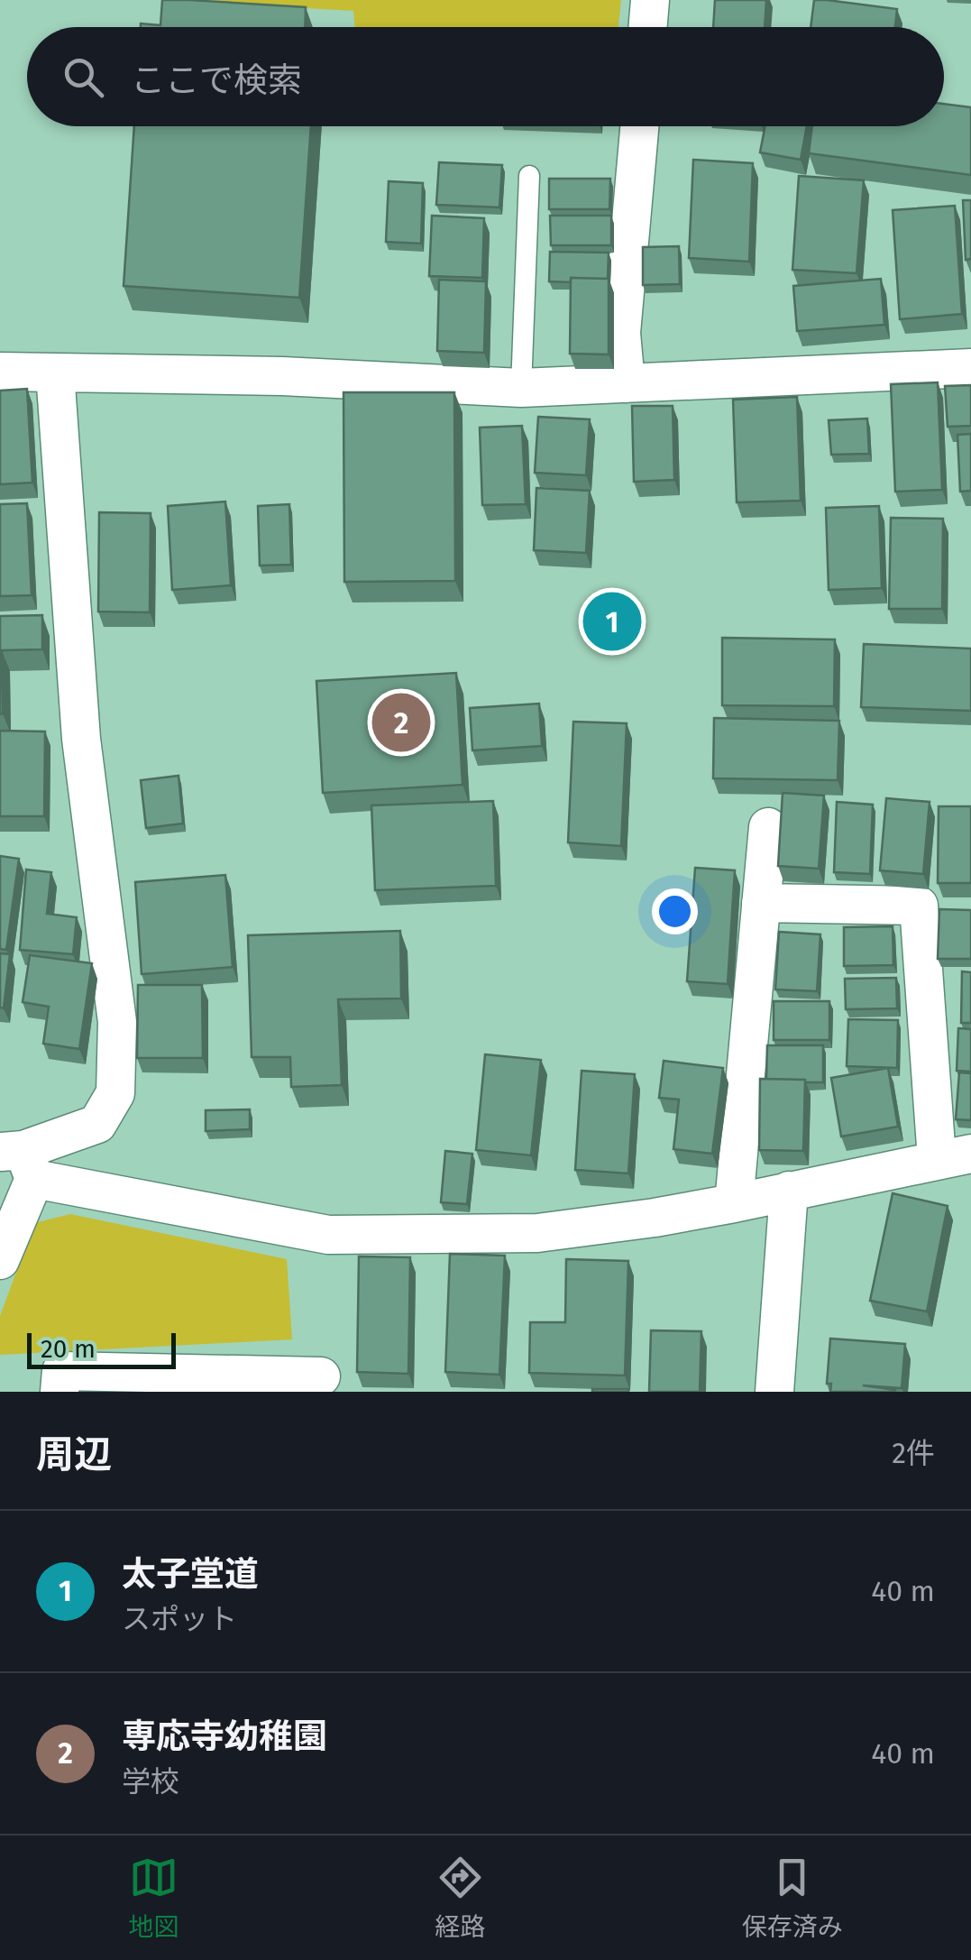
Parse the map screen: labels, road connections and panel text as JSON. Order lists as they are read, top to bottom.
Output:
{
  "scale_bar": "20 m",
  "page": {
    "search": "ここで検索",
    "pins": ["1", "2"],
    "scale": "20 m",
    "heading": ["周辺", "2件"],
    "list": [
      {
        "mark": "1",
        "name": "太子堂道",
        "note": "スポット",
        "value": "40 m"
      },
      {
        "mark": "2",
        "name": "専応寺幼稚園",
        "note": "学校",
        "value": "40 m"
      }
    ],
    "nav": ["地図", "経路", "保存済み"]
  }
}
